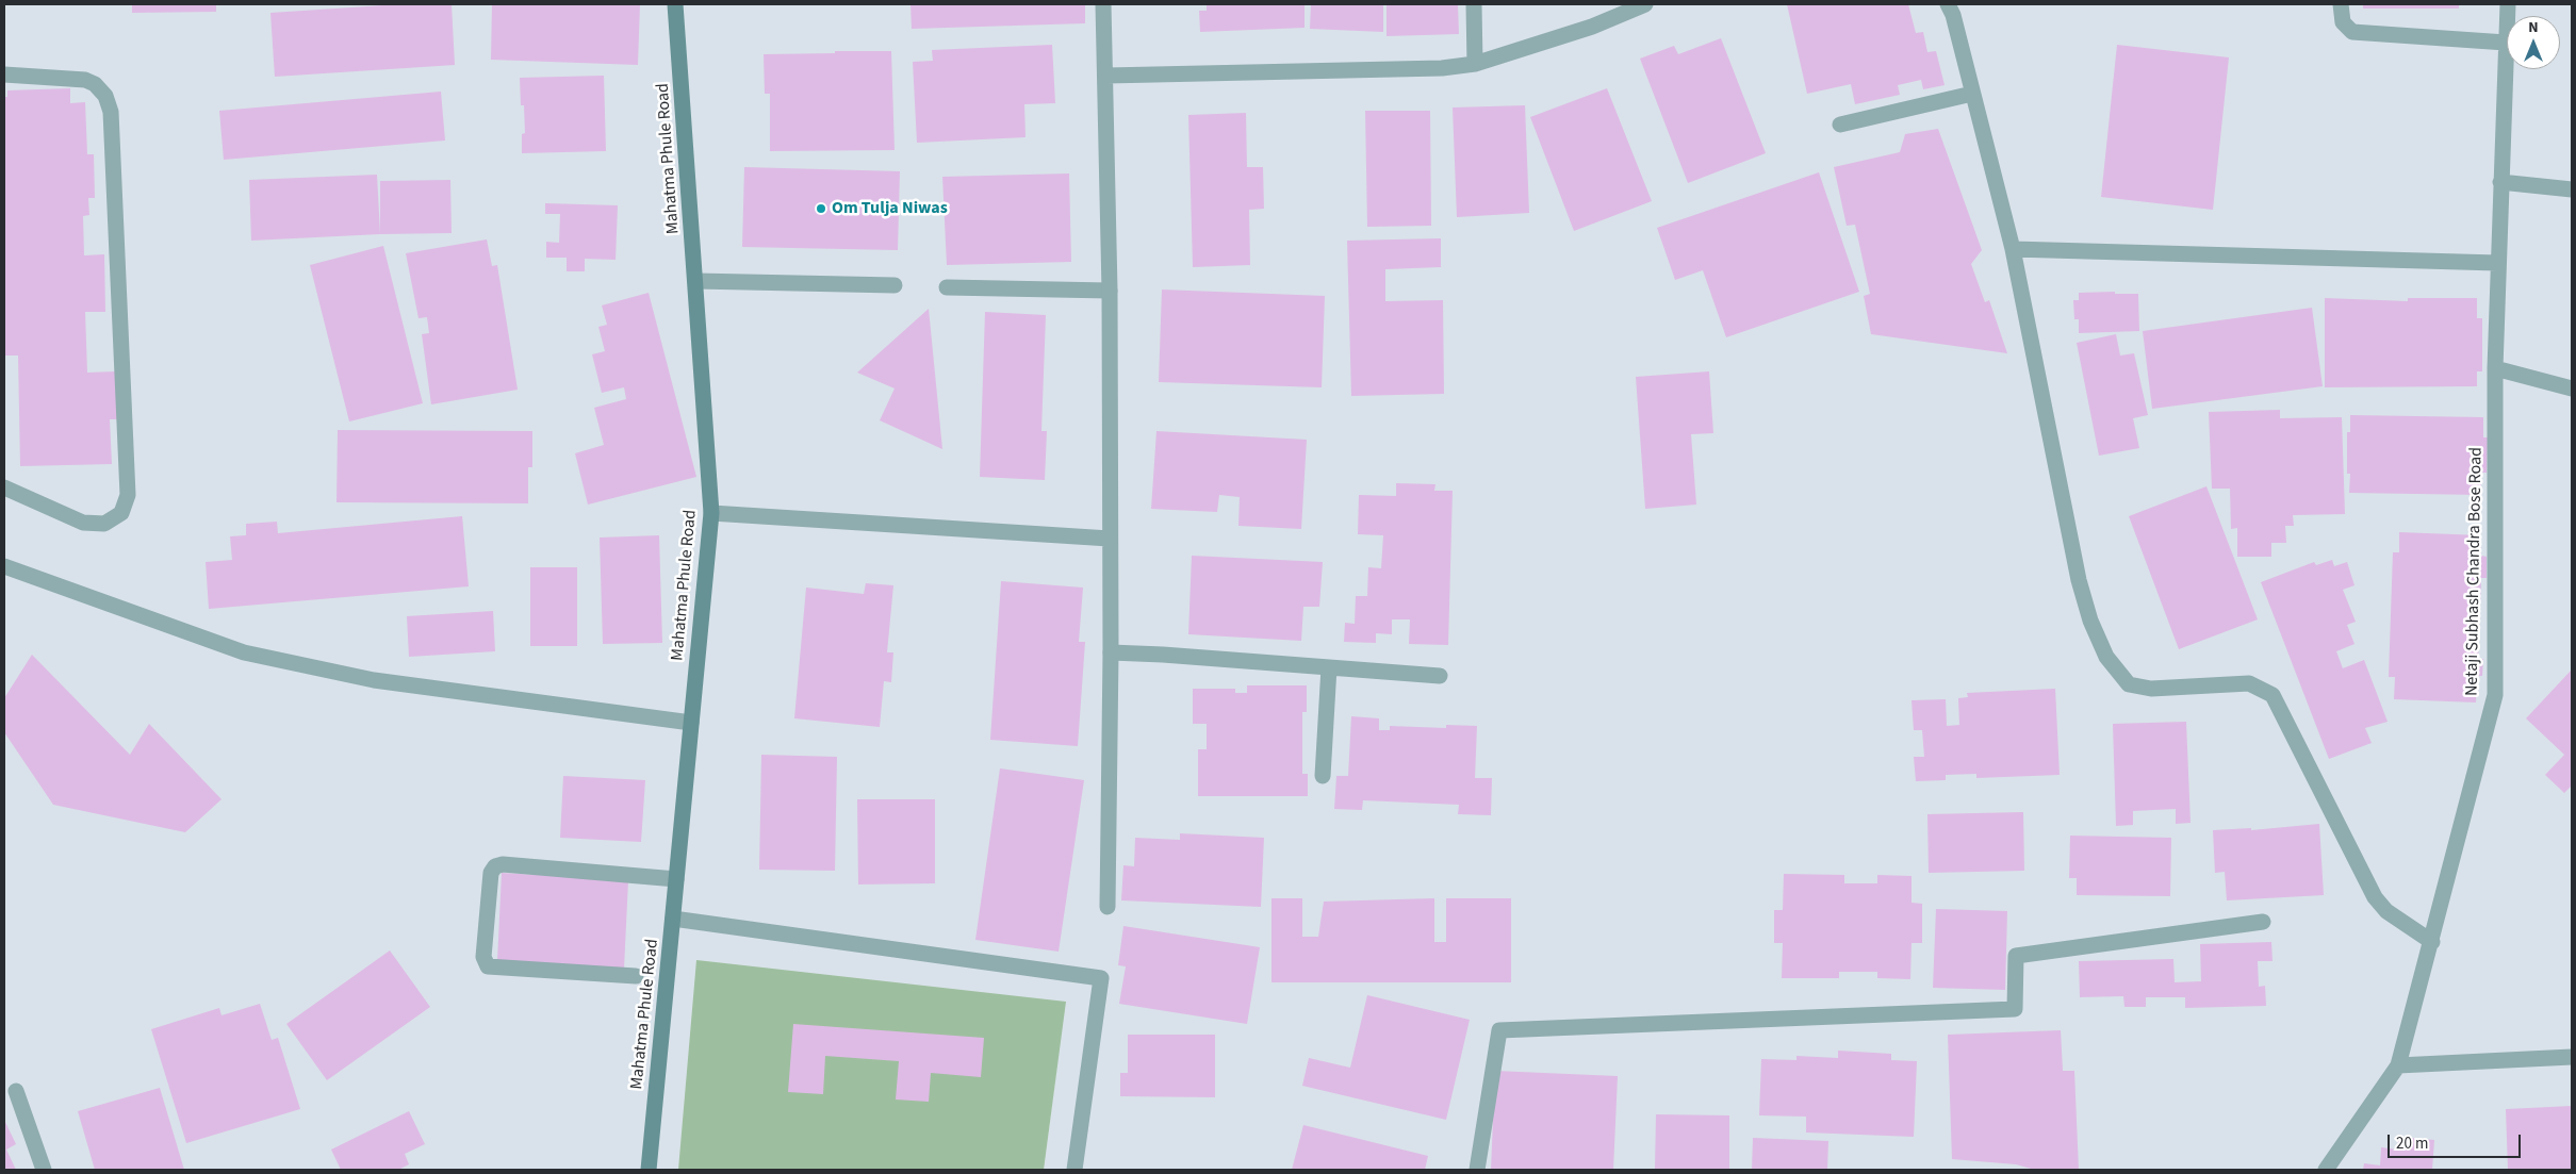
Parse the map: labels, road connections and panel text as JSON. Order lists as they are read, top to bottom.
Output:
{
  "streets": {
    "street": ["Mahatma Phule Road", "Netaji Subhash Chandra Bose Road"]
  },
  "places": ["Om Tulja Niwas"],
  "scale_bar": "20 m",
  "north": "top"
}
